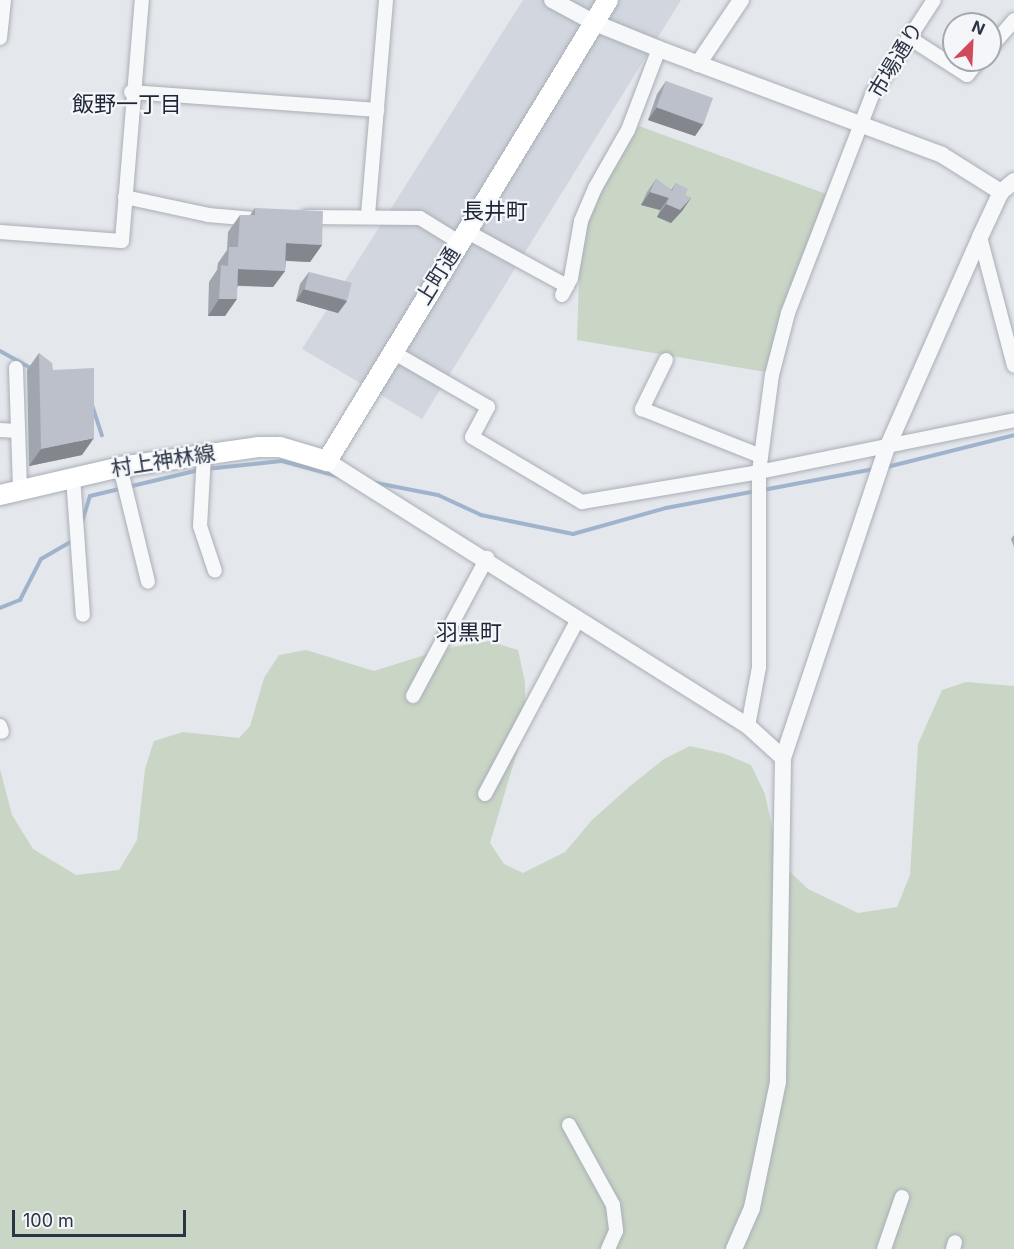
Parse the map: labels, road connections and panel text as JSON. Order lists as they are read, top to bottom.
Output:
{
  "streets": {
    "main road": ["上町通", "村上神林線"],
    "street": ["市場通り"]
  },
  "crossings": [
    ["上町通", "村上神林線"]
  ],
  "districts": ["飯野一丁目", "長井町", "羽黒町"],
  "scale_bar": "100 m",
  "north": "top right"
}
